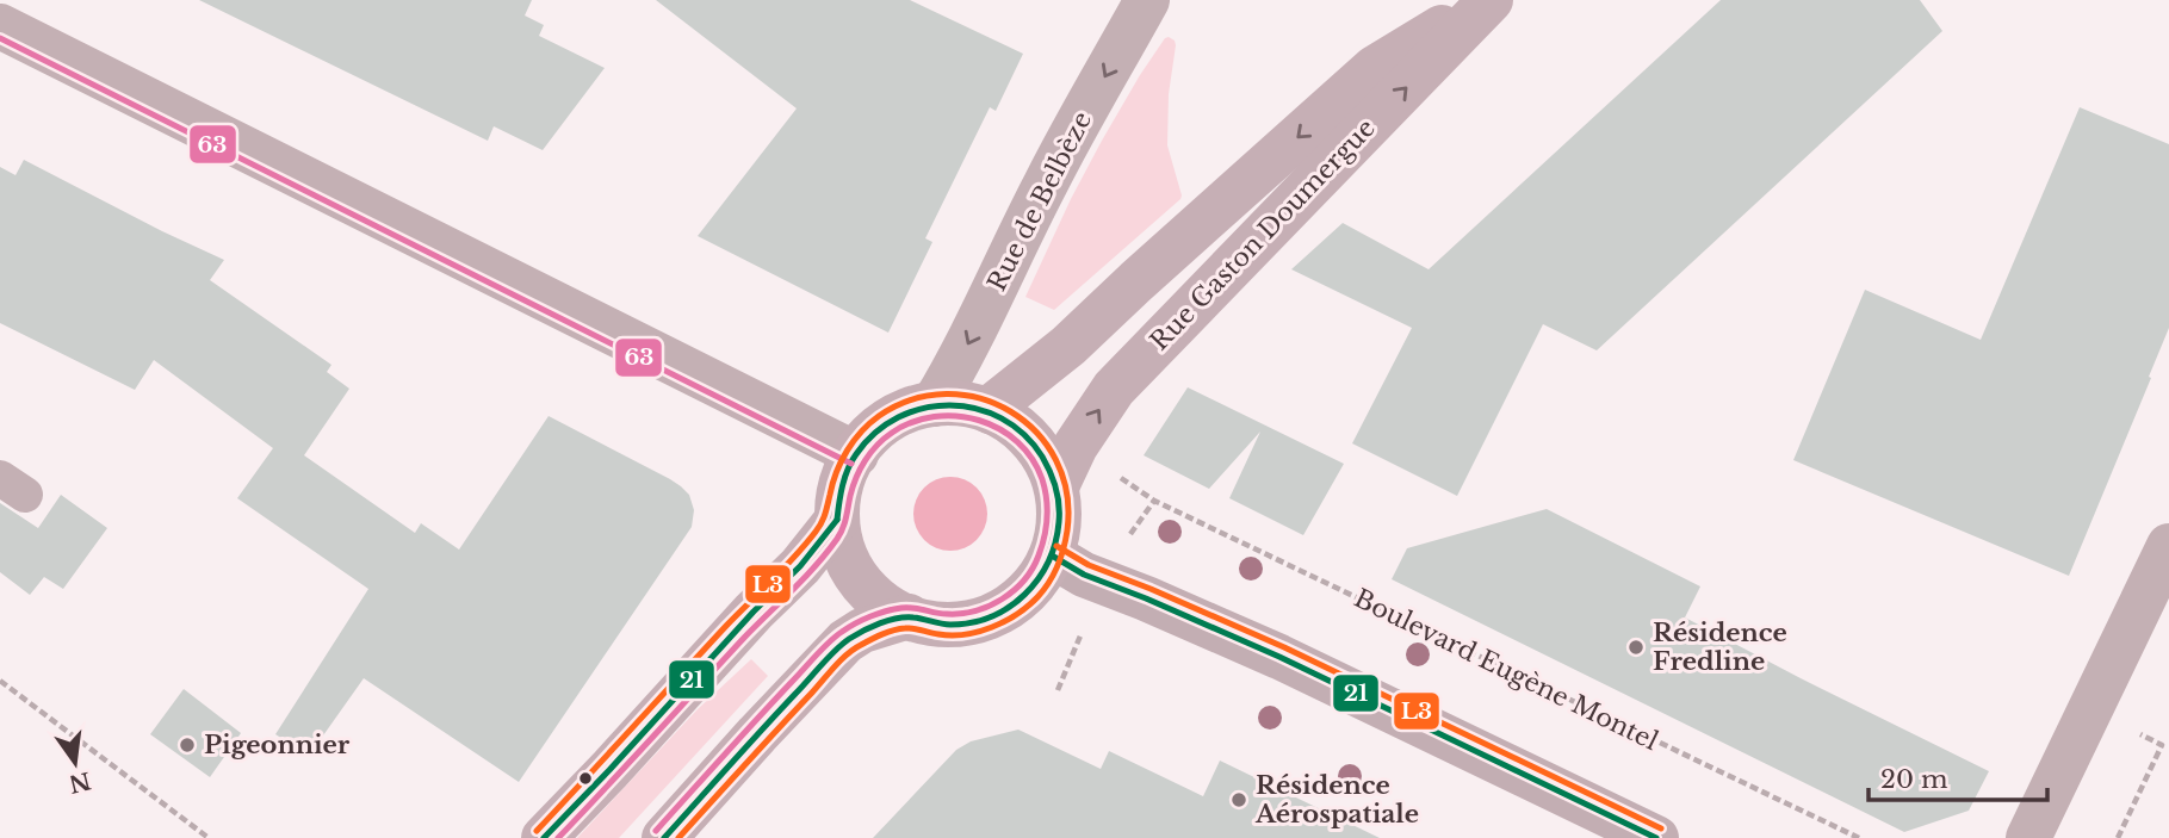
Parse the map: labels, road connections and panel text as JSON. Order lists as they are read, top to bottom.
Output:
{
  "streets": {
    "main road": ["Rue Gaston Doumergue"],
    "street": ["Rue de Belbèze"],
    "path": ["Boulevard Eugène Montel"]
  },
  "crossings": [
    ["Rue de Belbèze", "Rue Gaston Doumergue"]
  ],
  "one_way": ["Rue de Belbèze"],
  "places": ["Résidence Fredline", "Pigeonnier", "Résidence Aérospatiale"],
  "lines": ["transit line 63", "transit line L3", "transit line 21"],
  "scale_bar": "20 m",
  "north": "bottom"
}
